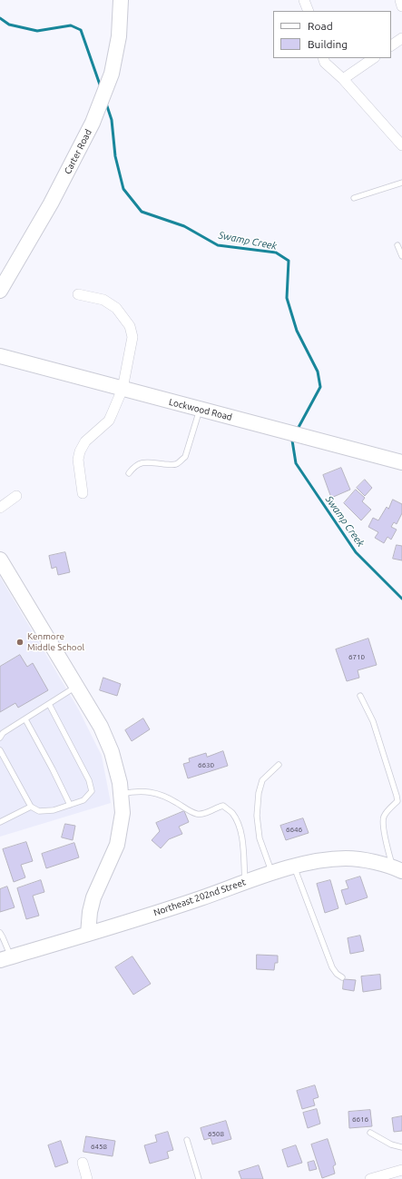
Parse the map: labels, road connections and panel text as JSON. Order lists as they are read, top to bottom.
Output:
{
  "streets": {
    "street": ["Carter Road", "Lockwood Road", "Northeast 202nd Street"]
  },
  "water": ["Swamp Creek"],
  "places": ["Kenmore Middle School"],
  "house_numbers": [
    "6710",
    "6630",
    "6646",
    "6616",
    "6508",
    "6458"
  ],
  "legend": ["Road", "Building"]
}
